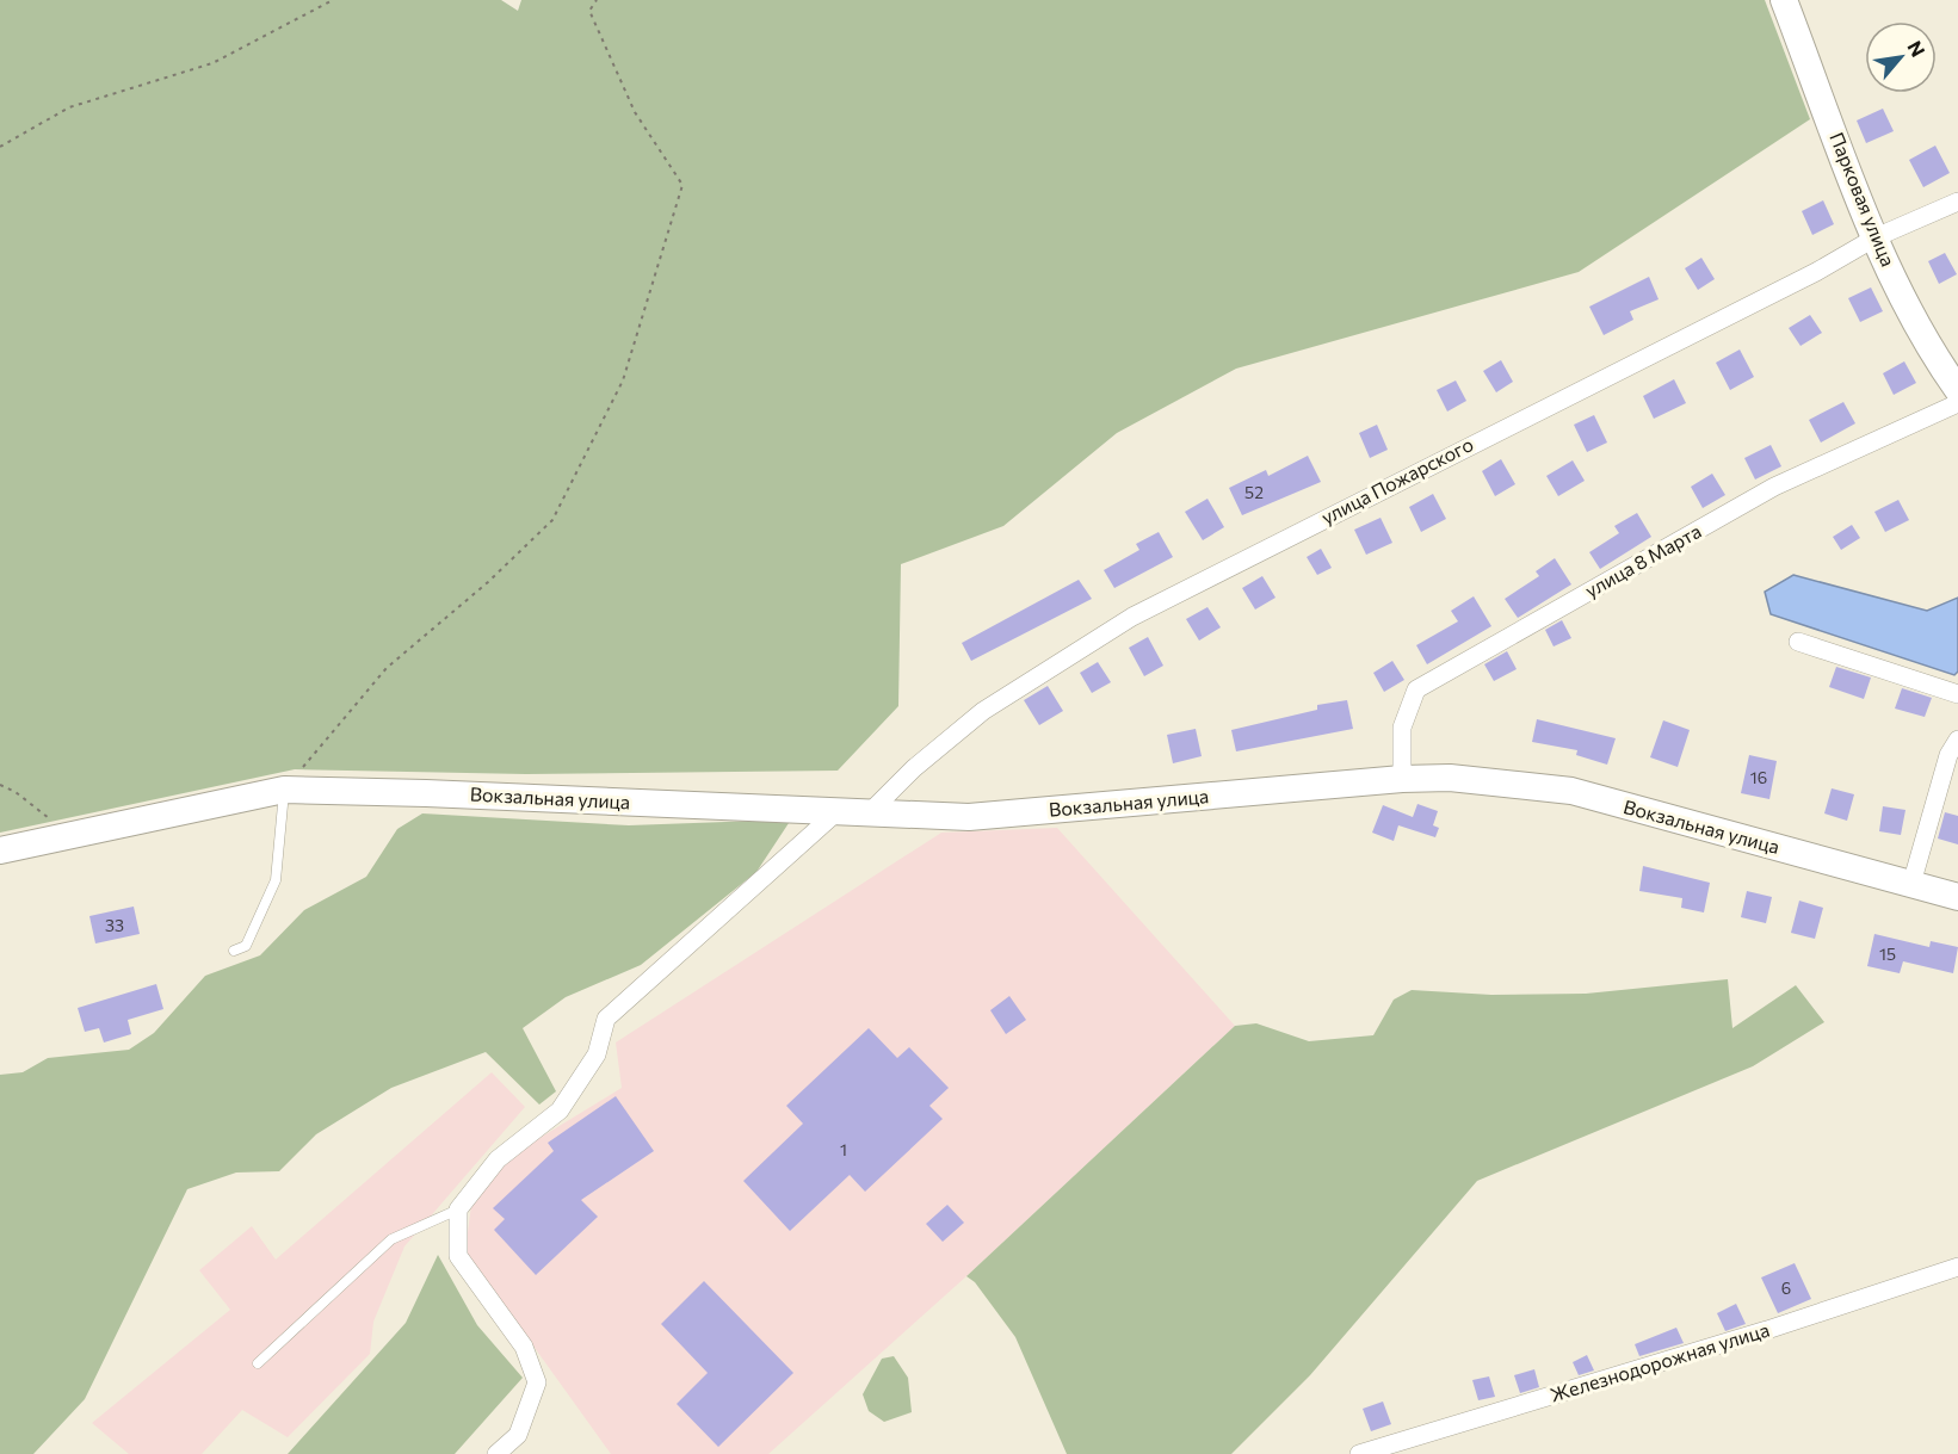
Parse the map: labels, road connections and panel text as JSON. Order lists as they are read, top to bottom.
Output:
{
  "streets": {
    "street": [
      "Парковая улица",
      "улица Пожарского",
      "улица 8 Марта",
      "Вокзальная улица",
      "Железнодорожная улица"
    ]
  },
  "crossings": [
    ["Парковая улица", "улица Пожарского"],
    ["улица Пожарского", "Вокзальная улица"],
    ["улица 8 Марта", "Вокзальная улица"]
  ],
  "house_numbers": [
    "52",
    "16",
    "33",
    "15",
    "1",
    "6"
  ],
  "north": "top right"
}
